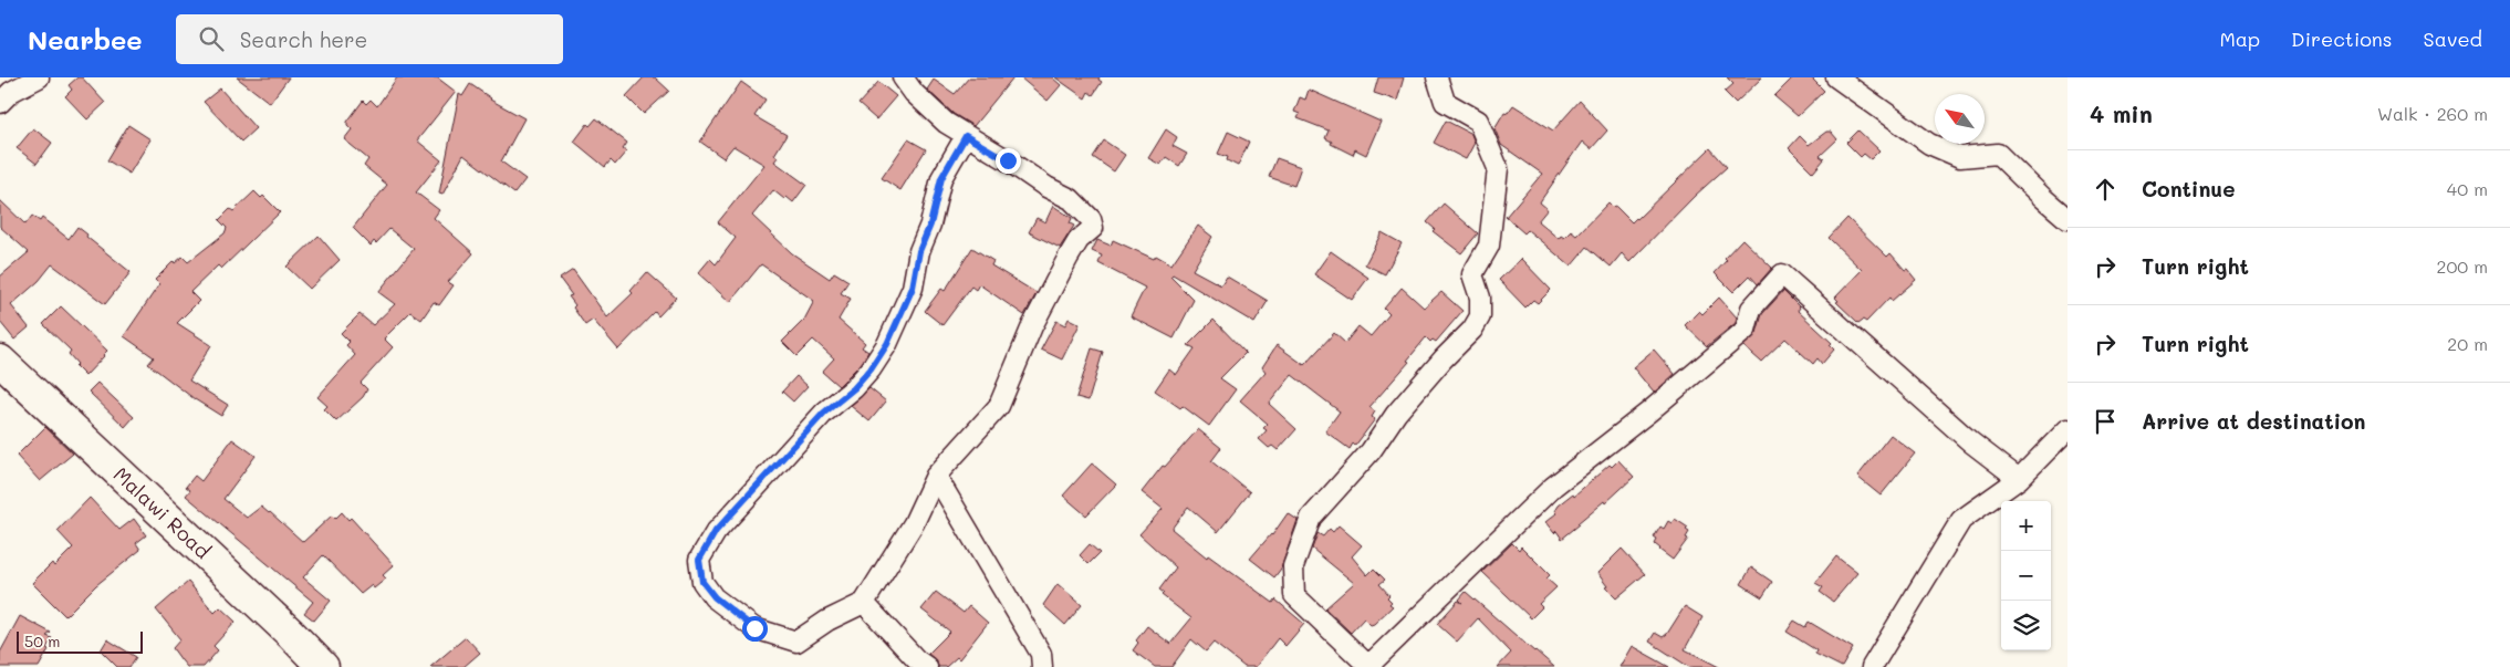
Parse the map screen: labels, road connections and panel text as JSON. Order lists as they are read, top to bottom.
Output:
{
  "streets": {
    "main road": ["Malawi Road"]
  },
  "scale_bar": "50 m",
  "north": "top left",
  "page": {
    "header": "Nearbee",
    "search": "Search here",
    "nav": ["Map", "Directions", "Saved"],
    "heading": ["4 min", "Walk · 260 m"],
    "list": [
      ["Continue", "40 m"],
      ["Turn right", "200 m"],
      ["Turn right", "20 m"],
      "Arrive at destination"
    ],
    "map_buttons": ["+", "−"],
    "scale": "50 m"
  }
}
